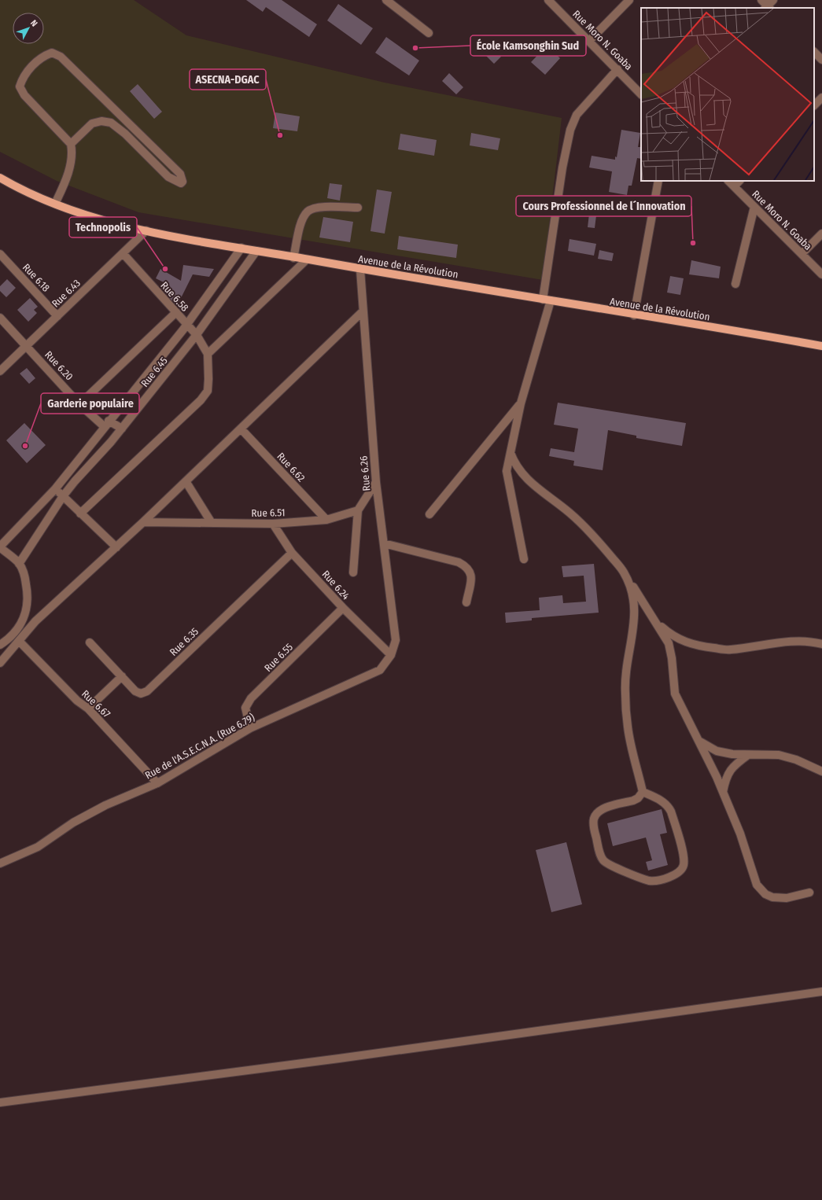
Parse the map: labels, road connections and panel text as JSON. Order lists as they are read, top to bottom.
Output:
{
  "streets": {
    "main road": ["Avenue de la Révolution"],
    "street": [
      "Rue Moro N. Goaba",
      "Rue 6.18",
      "Rue 6.43",
      "Rue 6.58",
      "Rue 6.20",
      "Rue 6.45",
      "Rue 6.62",
      "Rue 6.26",
      "Rue 6.51",
      "Rue 6.24",
      "Rue 6.35",
      "Rue 6.55",
      "Rue 6.67",
      "Rue de l'A.S.E.C.N.A. (Rue 6.79)"
    ]
  },
  "crossings": [
    ["Avenue de la Révolution", "Rue 6.43"],
    ["Avenue de la Révolution", "Rue 6.45"],
    ["Avenue de la Révolution", "Rue 6.26"],
    ["Rue 6.18", "Rue 6.43"],
    ["Rue 6.43", "Rue 6.58"],
    ["Rue 6.43", "Rue 6.20"],
    ["Rue 6.58", "Rue 6.45"],
    ["Rue 6.20", "Rue 6.45"],
    ["Rue 6.62", "Rue 6.51"],
    ["Rue 6.26", "Rue 6.24"],
    ["Rue 6.26", "Rue de l'A.S.E.C.N.A. (Rue 6.79)"],
    ["Rue 6.51", "Rue 6.24"],
    ["Rue 6.24", "Rue 6.35"],
    ["Rue 6.24", "Rue 6.55"],
    ["Rue 6.55", "Rue de l'A.S.E.C.N.A. (Rue 6.79)"],
    ["Rue 6.67", "Rue de l'A.S.E.C.N.A. (Rue 6.79)"]
  ],
  "places": [
    "École Kamsonghin Sud",
    "ASECNA-DGAC",
    "Cours Professionnel de l´Innovation",
    "Technopolis",
    "Garderie populaire"
  ],
  "north": "top right"
}
